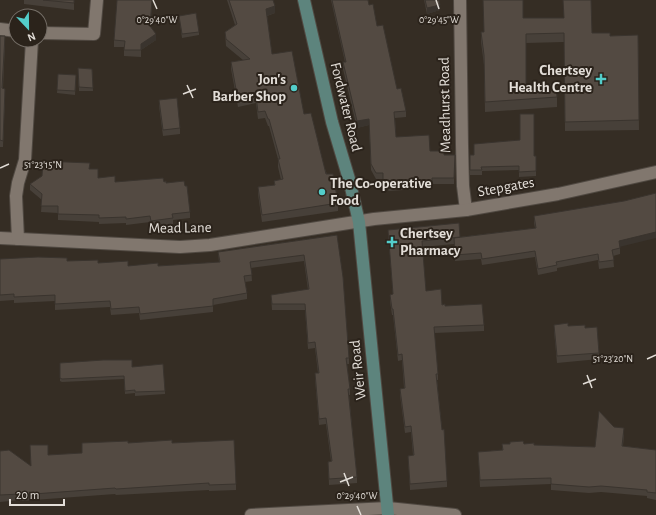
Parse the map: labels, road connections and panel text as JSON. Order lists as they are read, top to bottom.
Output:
{
  "streets": {
    "main road": ["Fordwater Road", "Weir Road"],
    "street": ["Meadhurst Road", "Stepgates", "Mead Lane"]
  },
  "crossings": [
    ["Meadhurst Road", "Stepgates"],
    ["Fordwater Road", "Stepgates"],
    ["Fordwater Road", "Mead Lane"],
    ["Fordwater Road", "Weir Road"],
    ["Stepgates", "Mead Lane"],
    ["Stepgates", "Weir Road"],
    ["Mead Lane", "Weir Road"]
  ],
  "places": {
    "health": ["Chertsey Health Centre", "Chertsey Pharmacy"],
    "other": ["Jon's Barber Shop", "The Co-operative Food"]
  },
  "scale_bar": "20 m",
  "north": "bottom",
  "coordinates": [
    "0°29'40\"W",
    "0°29'45\"W",
    "51°23'15\"N",
    "51°23'20\"N"
  ]
}
